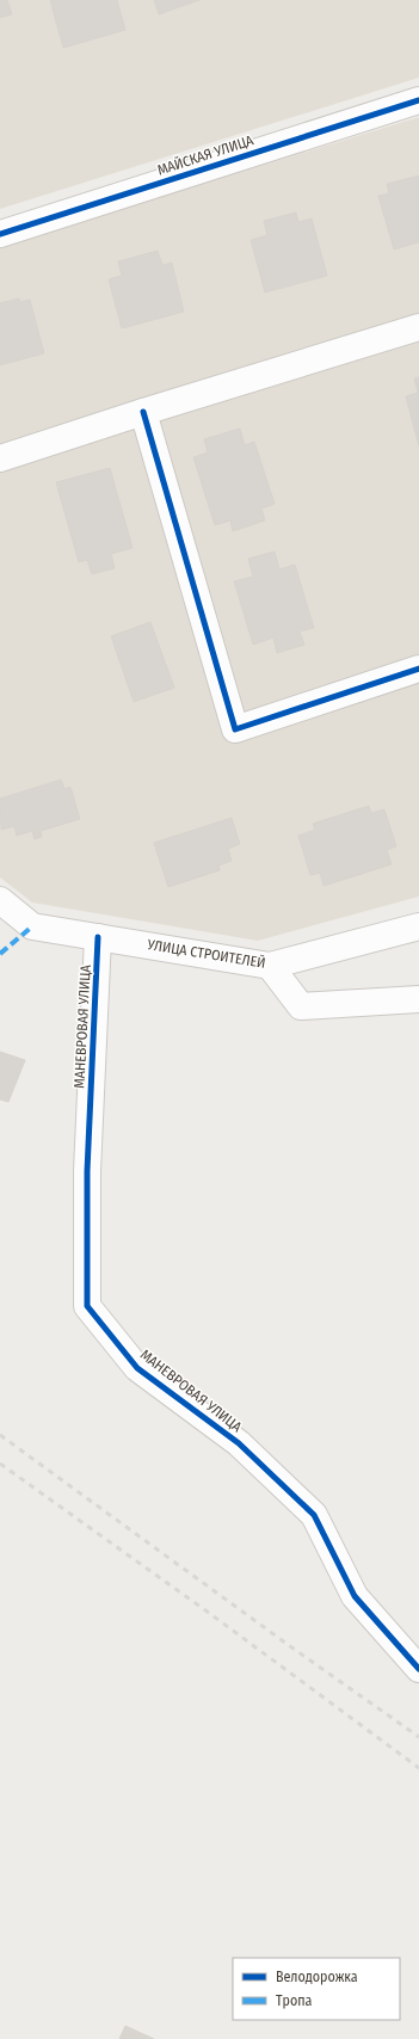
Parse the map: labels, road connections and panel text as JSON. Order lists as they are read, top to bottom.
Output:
{
  "streets": {
    "street": ["МАЙСКАЯ УЛИЦА", "УЛИЦА СТРОИТЕЛЕЙ", "МАНЕВРОВАЯ УЛИЦА"]
  },
  "crossings": [
    ["УЛИЦА СТРОИТЕЛЕЙ", "МАНЕВРОВАЯ УЛИЦА"]
  ],
  "legend": ["Велодорожка", "Тропа"]
}
